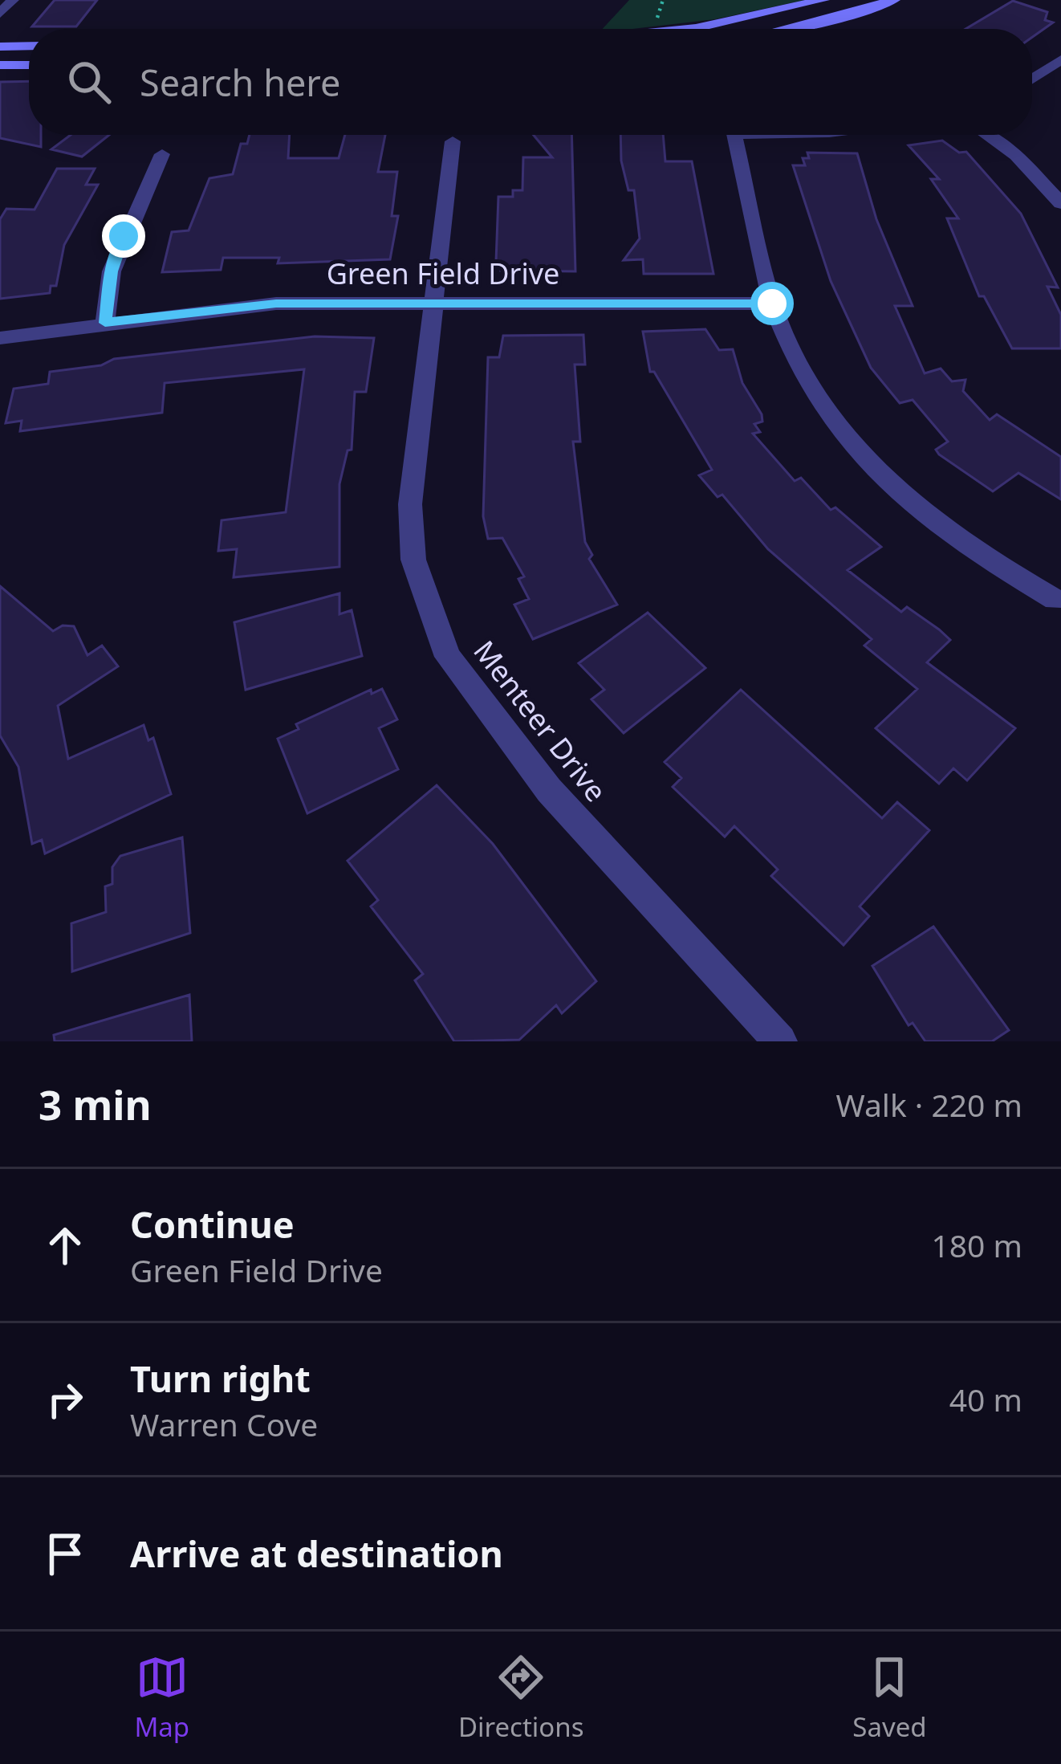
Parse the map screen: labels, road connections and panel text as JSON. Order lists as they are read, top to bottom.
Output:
{
  "streets": {
    "street": ["Green Field Drive", "Menteer Drive"]
  },
  "crossings": [
    ["Green Field Drive", "Menteer Drive"]
  ],
  "page": {
    "search": "Search here",
    "heading": ["3 min", "Walk · 220 m"],
    "list": [
      ["Continue", "Green Field Drive", "180 m"],
      ["Turn right", "Warren Cove", "40 m"],
      "Arrive at destination"
    ],
    "nav": ["Map", "Directions", "Saved"]
  }
}
